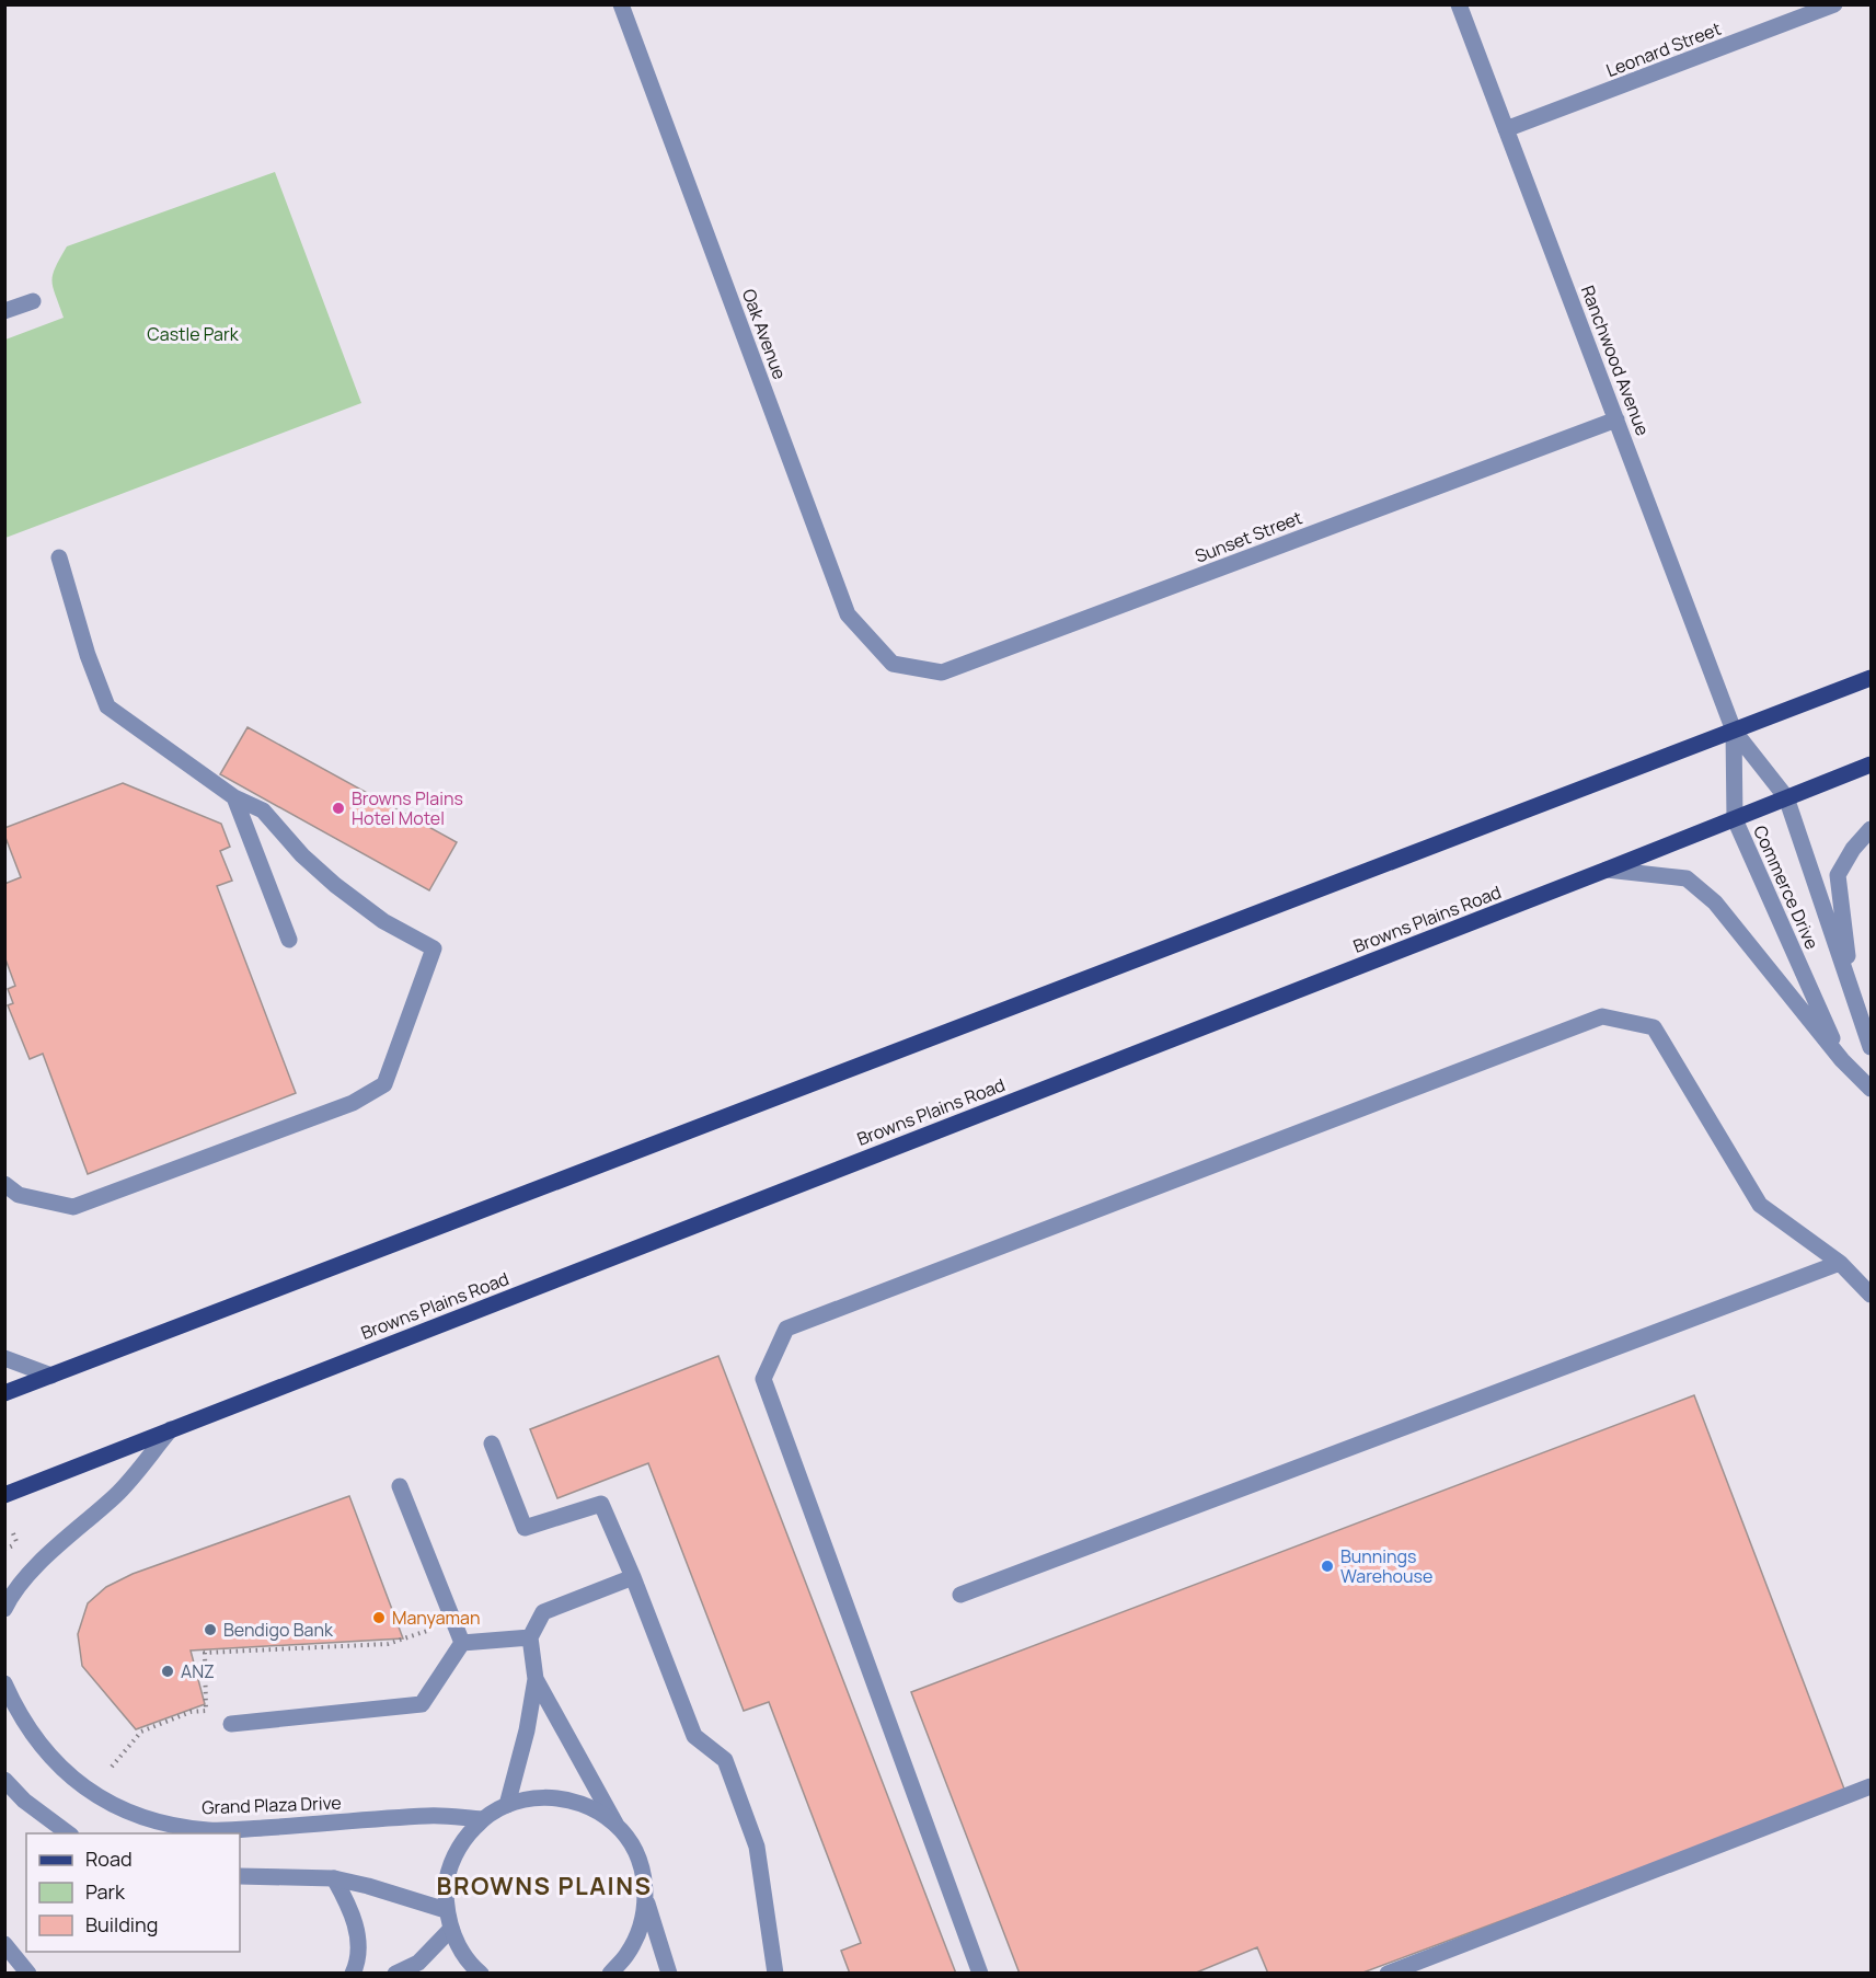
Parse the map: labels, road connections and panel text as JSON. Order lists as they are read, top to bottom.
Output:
{
  "streets": {
    "main road": ["Browns Plains Road"],
    "street": [
      "Leonard Street",
      "Oak Avenue",
      "Ranchwood Avenue",
      "Sunset Street",
      "Commerce Drive",
      "Grand Plaza Drive"
    ]
  },
  "crossings": [
    ["Leonard Street", "Ranchwood Avenue"],
    ["Oak Avenue", "Sunset Street"],
    ["Ranchwood Avenue", "Sunset Street"],
    ["Ranchwood Avenue", "Commerce Drive"],
    ["Commerce Drive", "Browns Plains Road"]
  ],
  "districts": ["BROWNS PLAINS"],
  "parks": ["Castle Park"],
  "places": [
    "Browns Plains Hotel Motel",
    "Bunnings Warehouse",
    "Manyaman",
    "Bendigo Bank",
    "ANZ"
  ],
  "legend": ["Road", "Park", "Building"]
}
